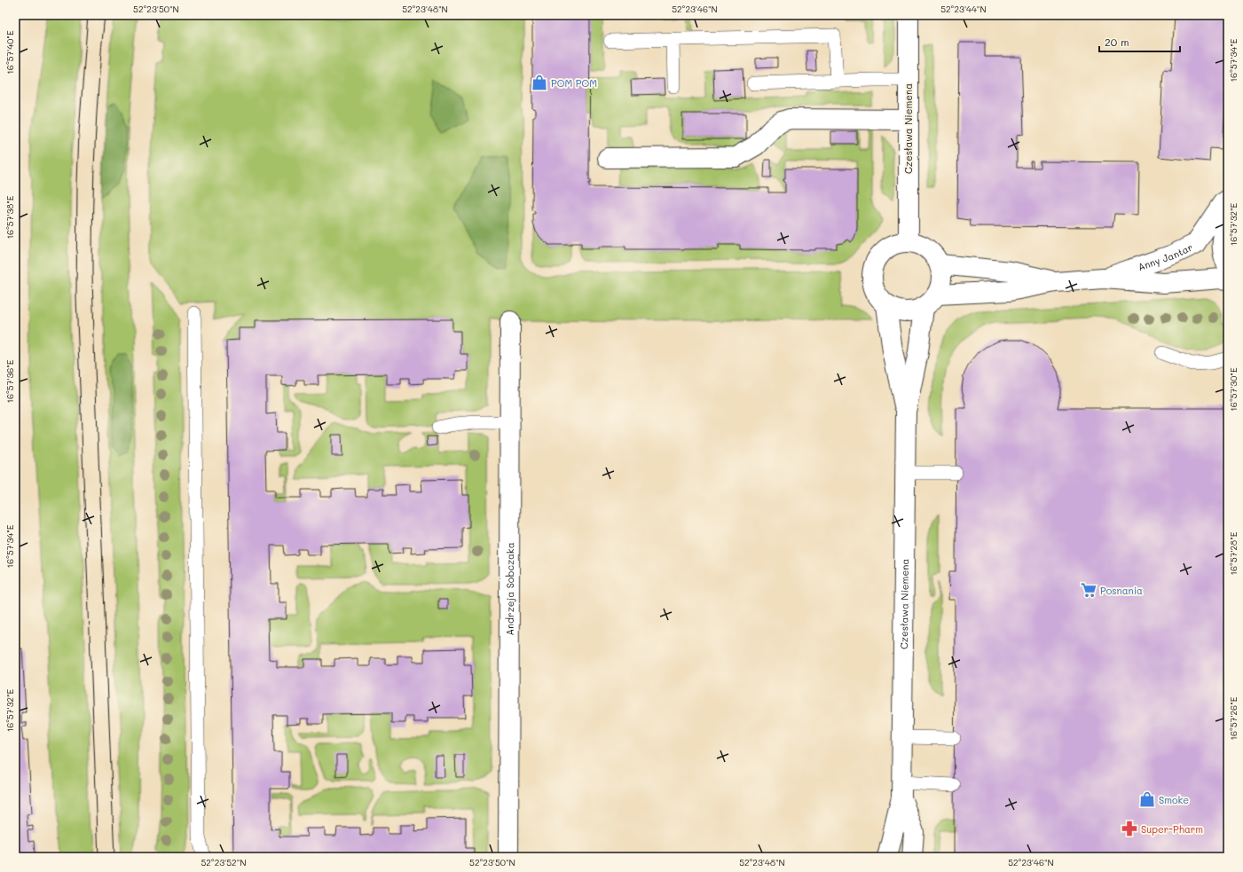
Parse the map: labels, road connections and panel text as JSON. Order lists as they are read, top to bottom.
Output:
{
  "streets": {
    "street": ["Czesława Niemena", "Anny Jantar", "Andrzeja Sobczaka"]
  },
  "crossings": [
    ["Czesława Niemena", "Anny Jantar"]
  ],
  "places": {
    "shop": ["POM POM", "Smoke"],
    "supermarket": ["Posnania"],
    "pharmacy": ["Super-Pharm"]
  },
  "scale_bar": "20 m",
  "coordinates": [
    "52°23'50\"N",
    "52°23'48\"N",
    "52°23'46\"N",
    "52°23'44\"N",
    "16°57'40\"E",
    "16°57'34\"E",
    "16°57'38\"E",
    "16°57'32\"E",
    "16°57'36\"E",
    "16°57'30\"E",
    "16°57'28\"E",
    "16°57'26\"E",
    "52°23'52\"N"
  ]
}
